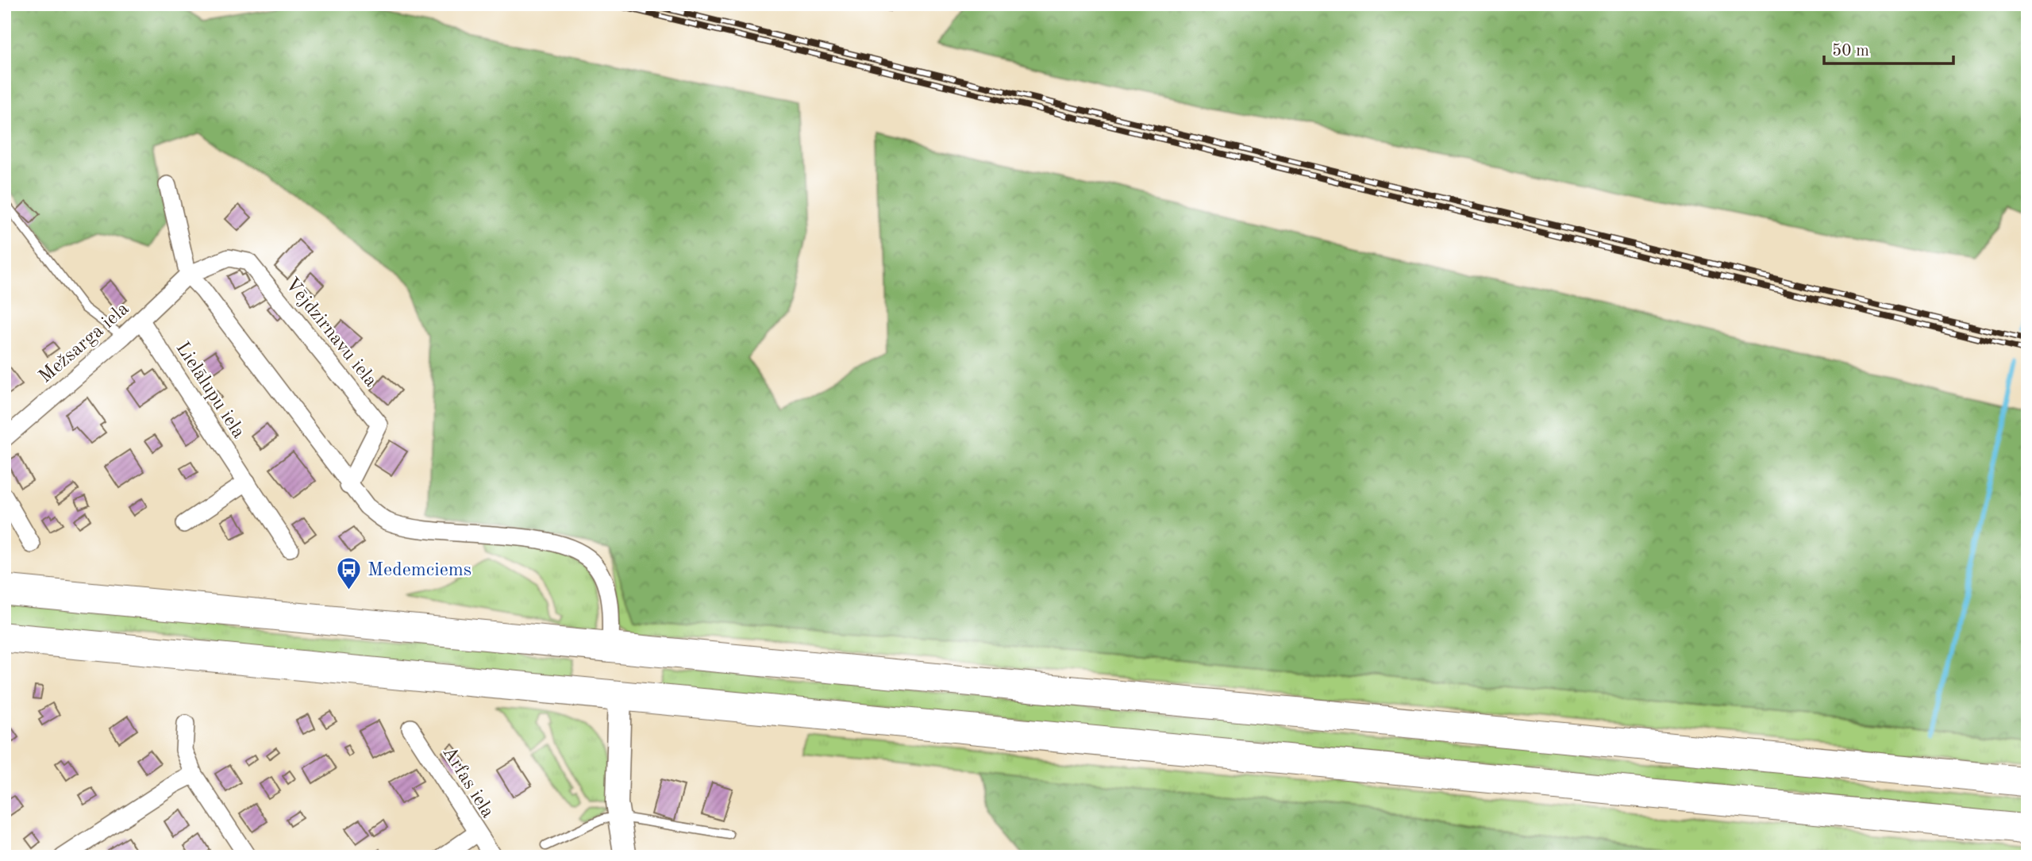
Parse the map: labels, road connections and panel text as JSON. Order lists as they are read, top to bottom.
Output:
{
  "streets": {
    "street": [
      "Vējdzirnavu iela",
      "Mežsarga iela",
      "Lielālupu iela",
      "Arfas iela"
    ]
  },
  "crossings": [
    ["Vējdzirnavu iela", "Mežsarga iela"],
    ["Mežsarga iela", "Lielālupu iela"]
  ],
  "places": {
    "bus stop": ["Medemciems"]
  },
  "scale_bar": "50 m"
}
